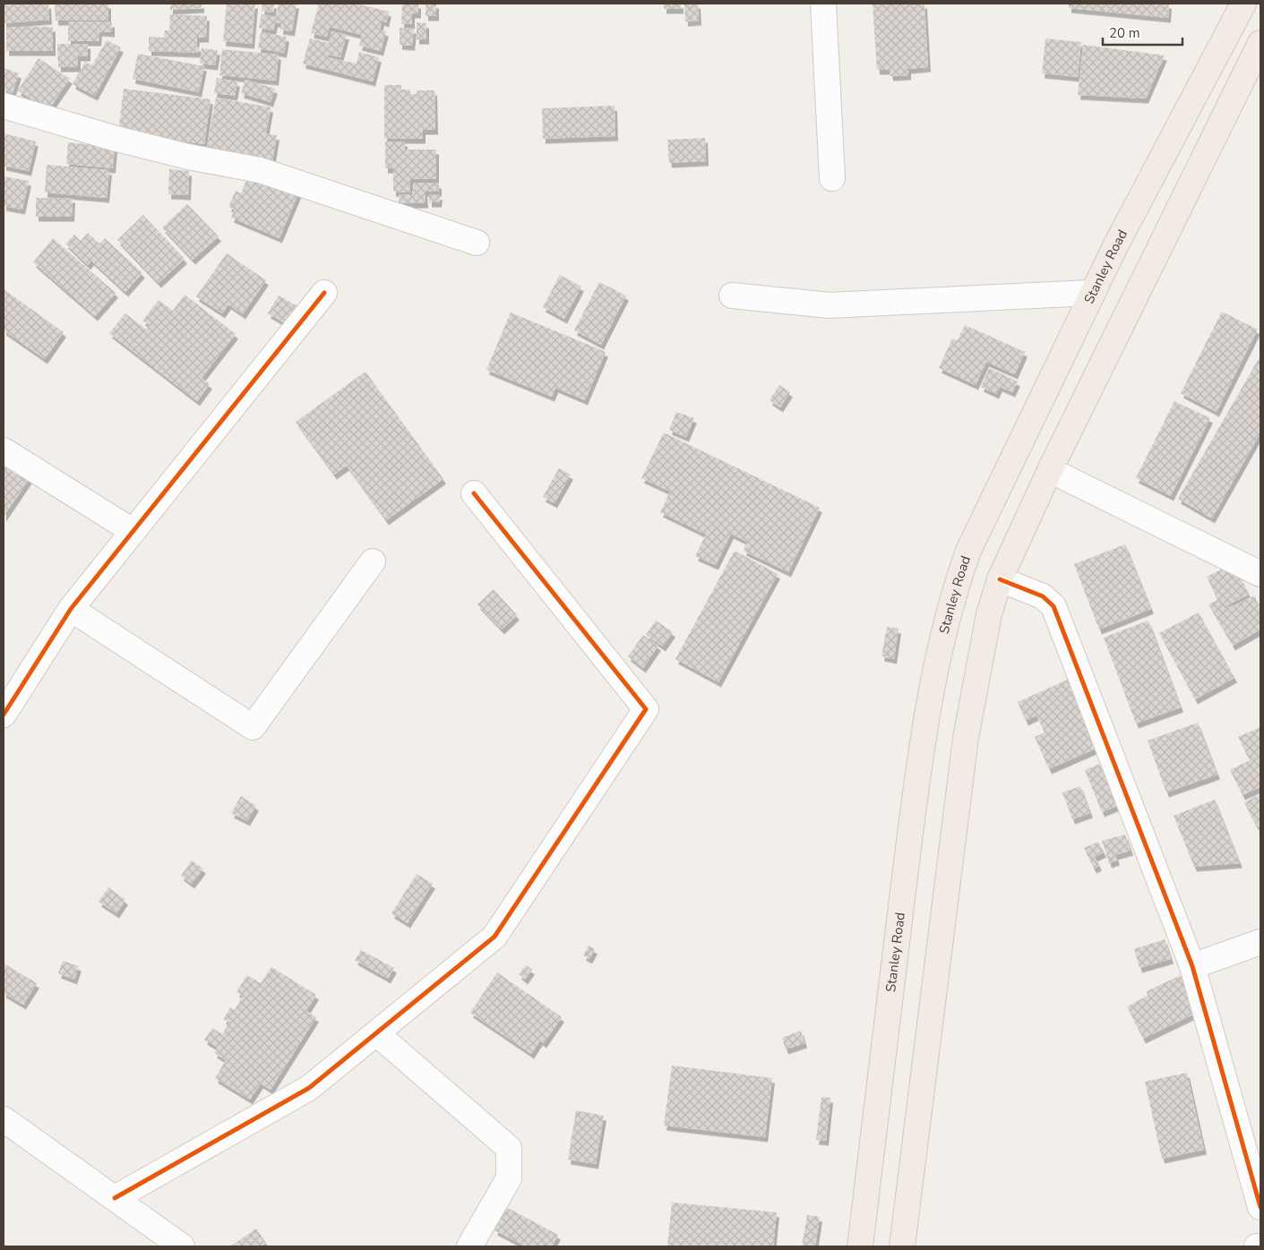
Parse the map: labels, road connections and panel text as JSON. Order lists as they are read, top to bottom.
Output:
{
  "streets": {
    "main road": ["Stanley Road"]
  },
  "scale_bar": "20 m"
}
